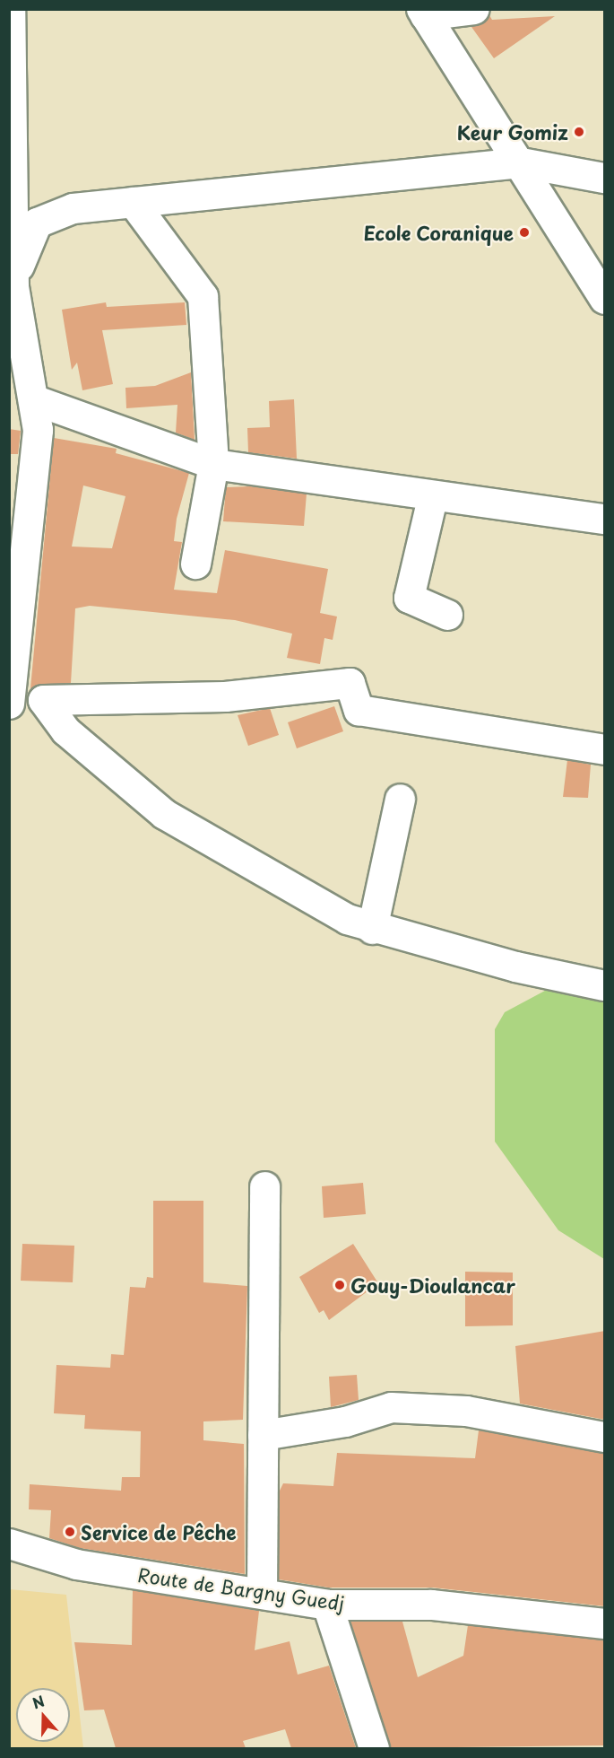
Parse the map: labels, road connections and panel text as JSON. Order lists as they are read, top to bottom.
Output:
{
  "streets": {
    "street": ["Route de Bargny Guedj"]
  },
  "places": [
    "Keur Gomiz",
    "Ecole Coranique",
    "Gouy-Dioulancar",
    "Service de Pêche"
  ],
  "north": "top"
}
